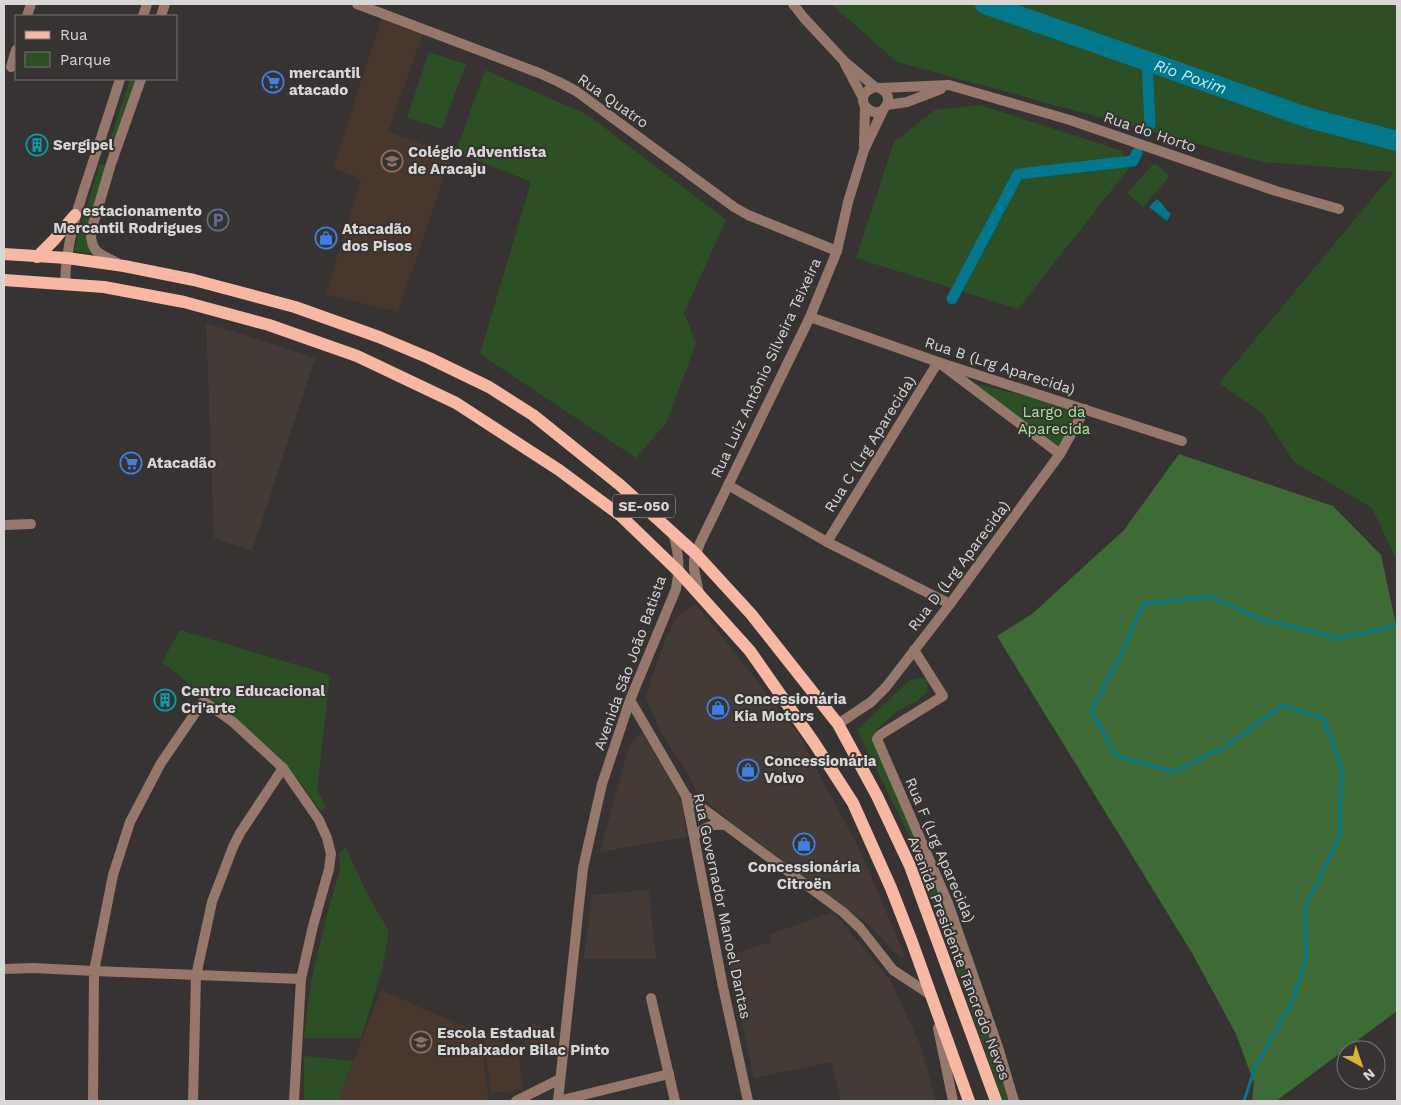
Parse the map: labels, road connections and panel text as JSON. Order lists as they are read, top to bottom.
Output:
{
  "streets": {
    "main road": ["SE-050", "Avenida Presidente Tancredo Neves"],
    "street": [
      "Rua Quatro",
      "Rua do Horto",
      "Rua B (Lrg Aparecida)",
      "Rua Luiz Antônio Silveira Teixeira",
      "Rua C (Lrg Aparecida)",
      "Rua D (Lrg Aparecida)",
      "Avenida São João Batista",
      "Rua F (Lrg Aparecida)",
      "Rua Governador Manoel Dantas"
    ]
  },
  "crossings": [
    ["Rua Quatro", "Rua Luiz Antônio Silveira Teixeira"],
    ["Rua B (Lrg Aparecida)", "Rua Luiz Antônio Silveira Teixeira"],
    ["Rua B (Lrg Aparecida)", "Rua C (Lrg Aparecida)"],
    ["Rua B (Lrg Aparecida)", "Rua D (Lrg Aparecida)"],
    ["Rua Luiz Antônio Silveira Teixeira", "SE-050"],
    ["Rua Luiz Antônio Silveira Teixeira", "Avenida Presidente Tancredo Neves"],
    ["SE-050", "Avenida São João Batista"],
    ["Rua D (Lrg Aparecida)", "Rua F (Lrg Aparecida)"],
    ["Rua D (Lrg Aparecida)", "Avenida Presidente Tancredo Neves"],
    ["Avenida São João Batista", "Rua Governador Manoel Dantas"],
    ["Avenida São João Batista", "Avenida Presidente Tancredo Neves"]
  ],
  "water": ["Rio Poxim"],
  "parks": ["Largo da Aparecida"],
  "places": {
    "supermarket": ["mercantil atacado", "Atacadão"],
    "building": ["Sergipel", "Centro Educacional Cri'arte"],
    "school or university": ["Colégio Adventista de Aracaju", "Escola Estadual Embaixador Bilac Pinto"],
    "parking": ["estacionamento Mercantil Rodrigues"],
    "shop": [
      "Atacadão dos Pisos",
      "Concessionária Kia Motors",
      "Concessionária Volvo",
      "Concessionária Citroën"
    ]
  },
  "legend": ["Rua", "Parque"],
  "north": "bottom right"
}
